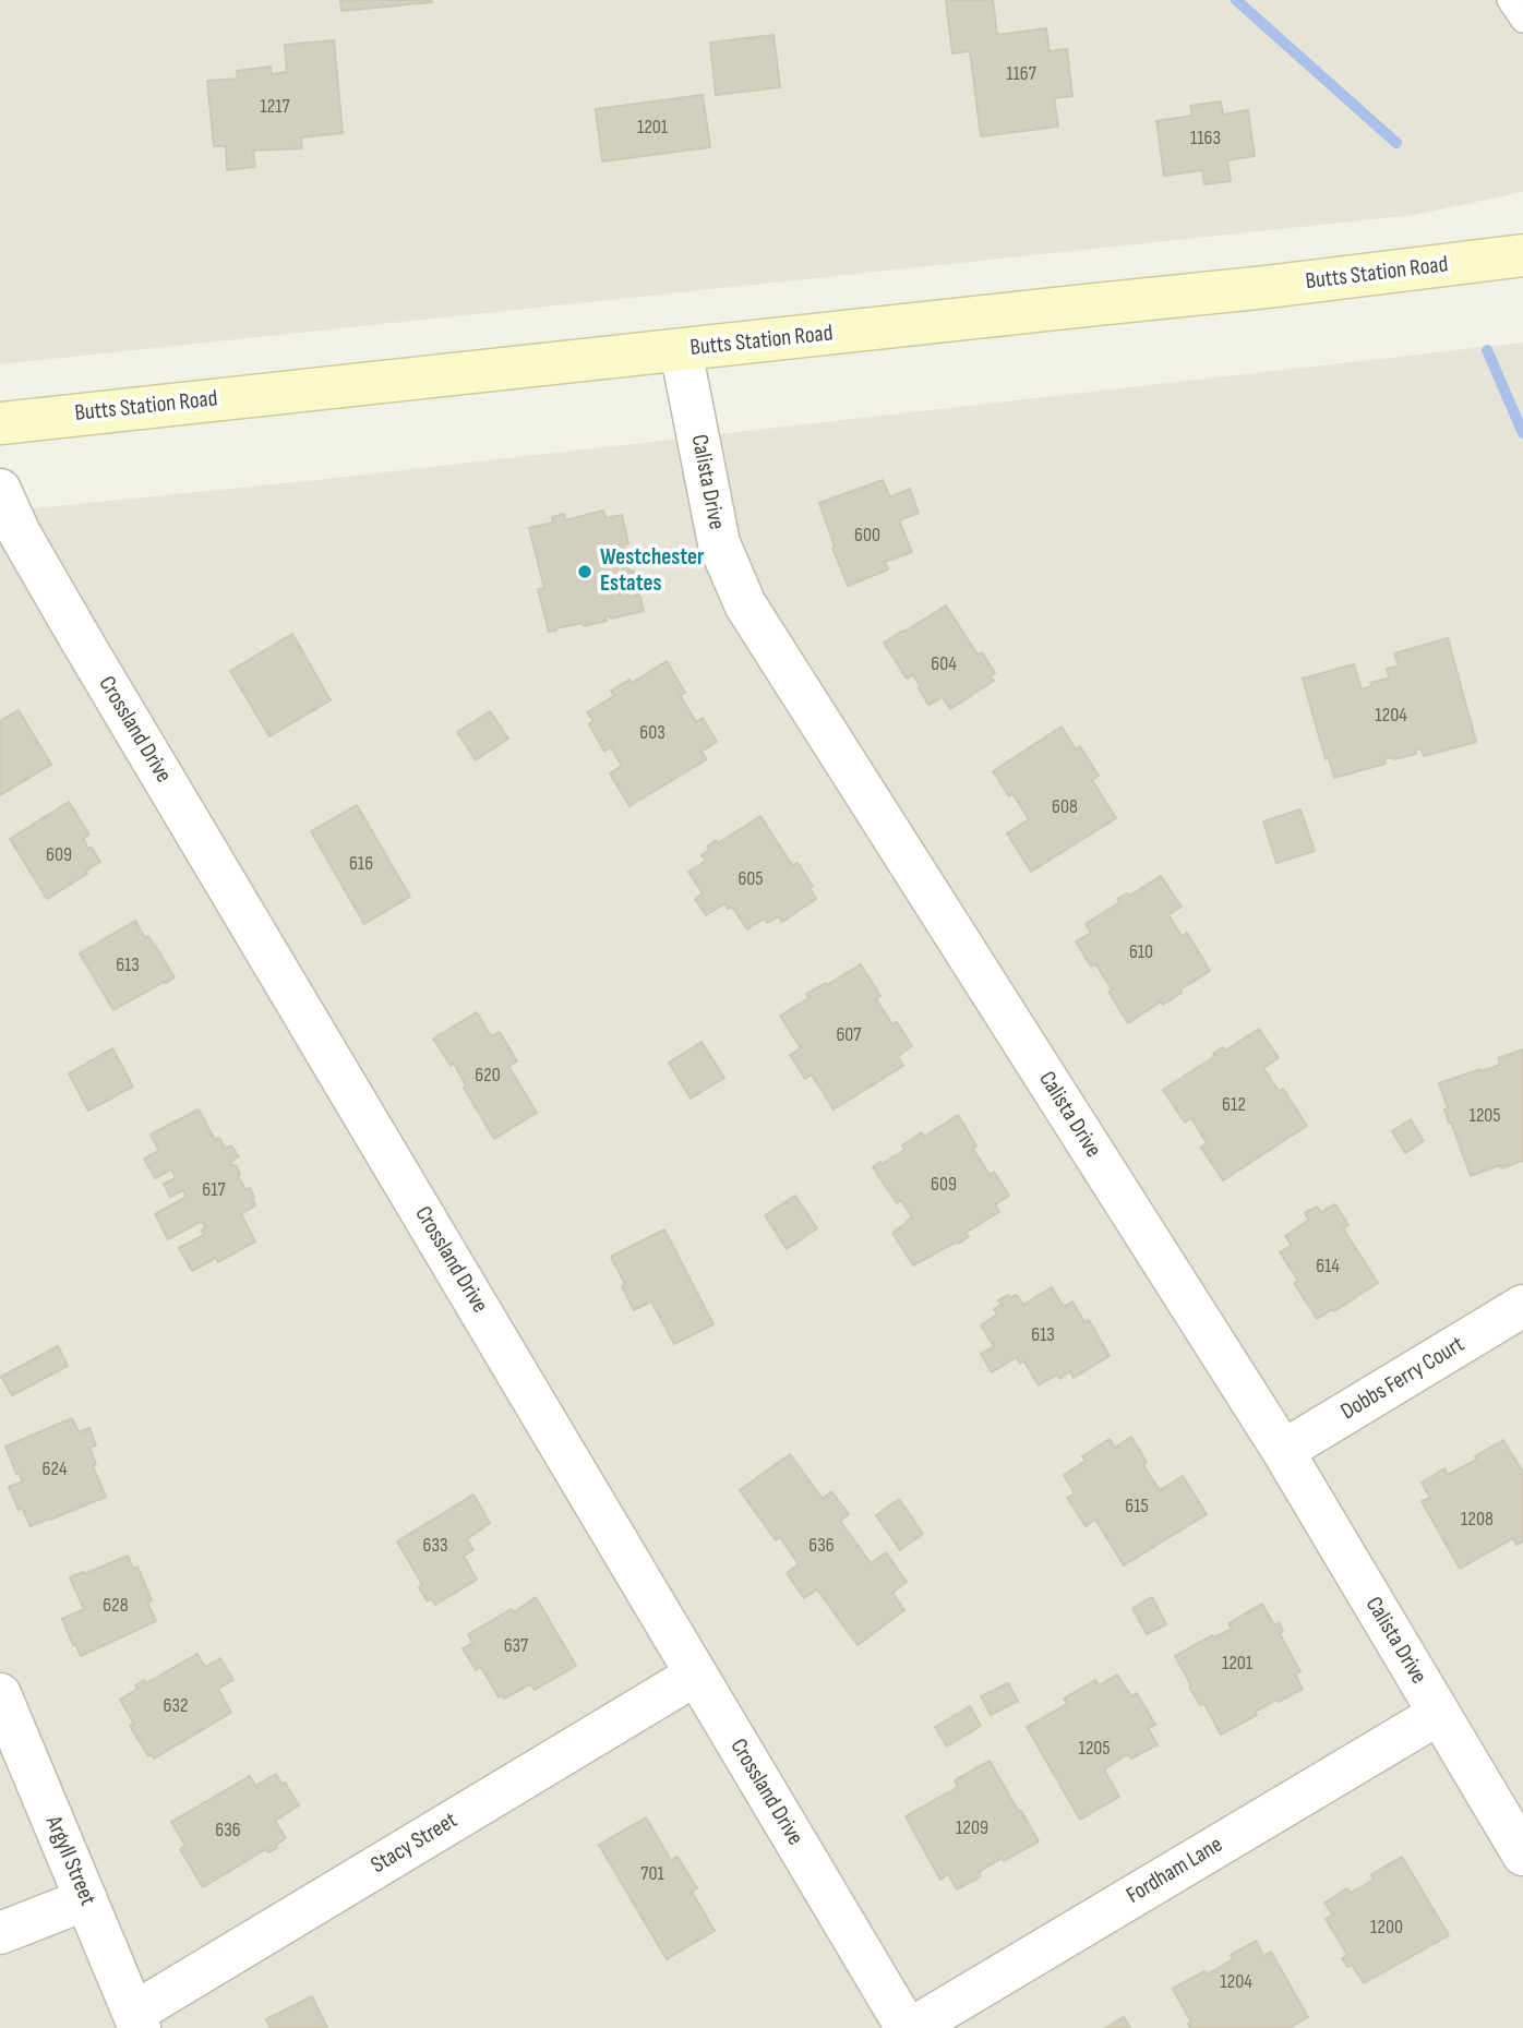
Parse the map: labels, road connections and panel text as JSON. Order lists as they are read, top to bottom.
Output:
{
  "streets": {
    "main road": ["Butts Station Road"],
    "street": [
      "Calista Drive",
      "Crossland Drive",
      "Dobbs Ferry Court",
      "Stacy Street",
      "Argyll Street",
      "Fordham Lane"
    ]
  },
  "crossings": [
    ["Butts Station Road", "Calista Drive"],
    ["Calista Drive", "Dobbs Ferry Court"],
    ["Calista Drive", "Fordham Lane"],
    ["Crossland Drive", "Stacy Street"],
    ["Crossland Drive", "Fordham Lane"],
    ["Stacy Street", "Argyll Street"]
  ],
  "places": ["Westchester Estates"],
  "house_numbers": [
    "1167",
    "1217",
    "1201",
    "1163",
    "600",
    "604",
    "1204",
    "603",
    "608",
    "609",
    "616",
    "605",
    "610",
    "613",
    "607",
    "620",
    "612",
    "1205",
    "609",
    "617",
    "614",
    "613",
    "624",
    "615",
    "1208",
    "633",
    "636",
    "628",
    "637",
    "1201",
    "632",
    "1205",
    "1209",
    "636",
    "701",
    "1200",
    "1204"
  ]
}
